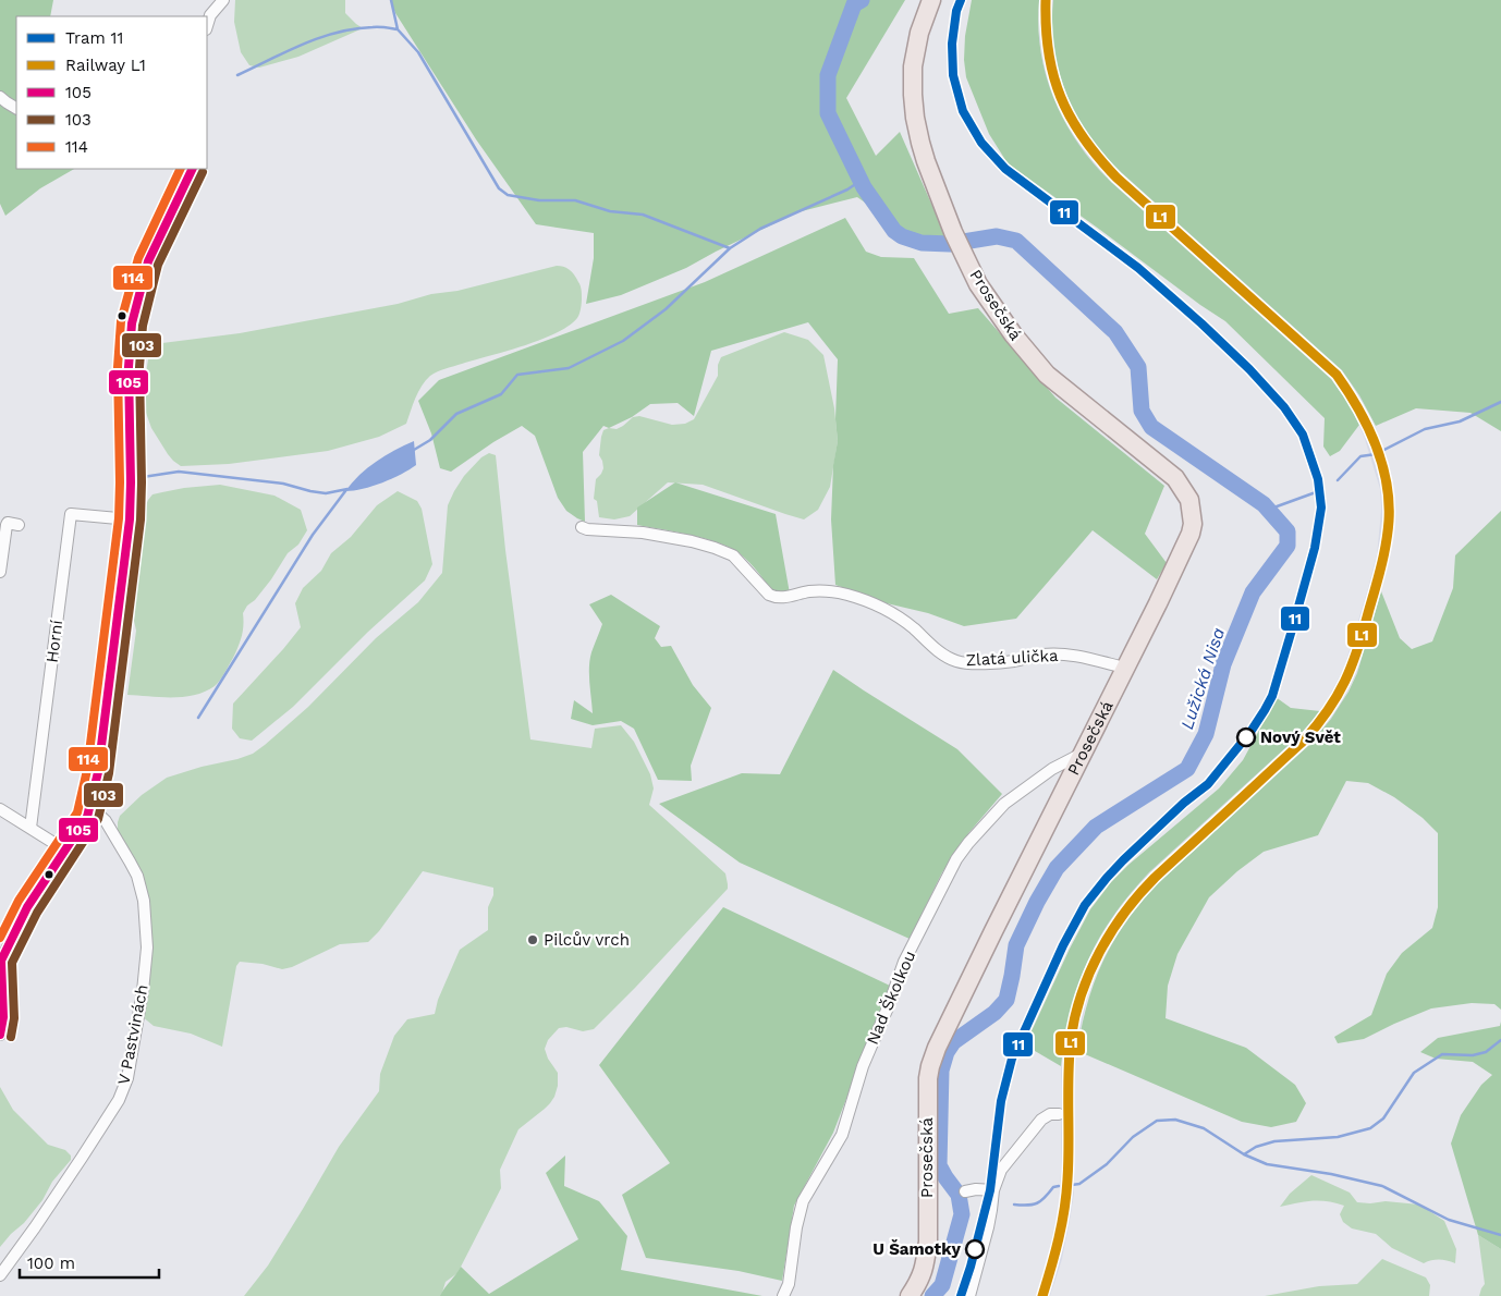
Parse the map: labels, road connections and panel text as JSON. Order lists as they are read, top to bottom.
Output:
{
  "streets": {
    "main road": ["Prosečská"],
    "street": [
      "Horní",
      "Zlatá ulička",
      "Nad Školkou",
      "V Pastvinách"
    ]
  },
  "crossings": [
    ["Prosečská", "Zlatá ulička"],
    ["Prosečská", "Nad Školkou"]
  ],
  "water": ["Lužická Nisa"],
  "places": ["Nový Svět", "Pilcův vrch", "U Šamotky"],
  "lines": [
    "tram line 11",
    "rail line L1",
    "transit line 105",
    "transit line 114",
    "transit line 103"
  ],
  "legend": [
    "Tram 11",
    "Railway L1",
    "105",
    "103",
    "114"
  ],
  "scale_bar": "100 m"
}
